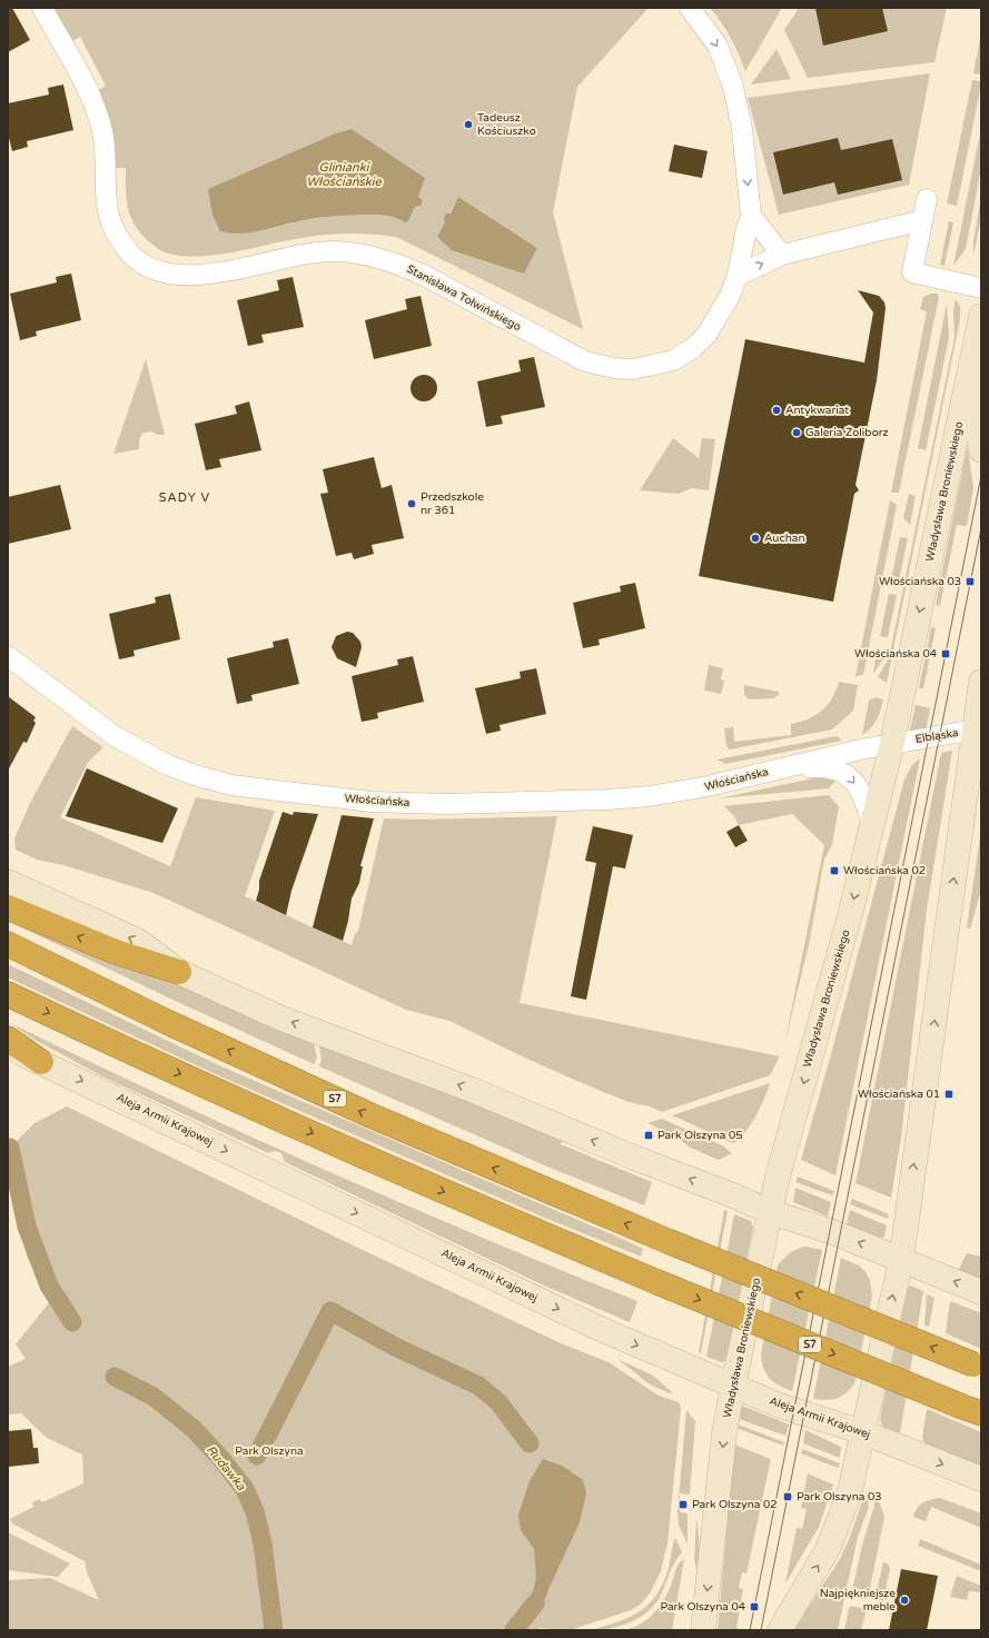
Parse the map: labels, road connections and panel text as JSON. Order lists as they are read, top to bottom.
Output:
{
  "streets": {
    "highway": ["S7"],
    "main road": ["Władysława Broniewskiego", "Aleja Armii Krajowej"],
    "street": ["Stanisława Tołwińskiego", "Elbląska", "Włościańska"]
  },
  "crossings": [
    ["Władysława Broniewskiego", "Elbląska"],
    ["Władysława Broniewskiego", "Włościańska"],
    ["Władysława Broniewskiego", "Aleja Armii Krajowej"],
    ["Elbląska", "Włościańska"]
  ],
  "districts": ["SADY V"],
  "water": ["Glinianki Włościańskie", "Rudawka"],
  "parks": ["Park Olszyna"],
  "places": {
    "other": [
      "Tadeusz Kościuszko",
      "Antykwariat",
      "Galeria Żoliborz",
      "Przedszkole nr 361",
      "Auchan",
      "Najpiękniejsze meble"
    ],
    "transit": [
      "Włościańska 03",
      "Włościańska 04",
      "Włościańska 02",
      "Włościańska 01",
      "Park Olszyna 05",
      "Park Olszyna 03",
      "Park Olszyna 02",
      "Park Olszyna 04"
    ]
  }
}
